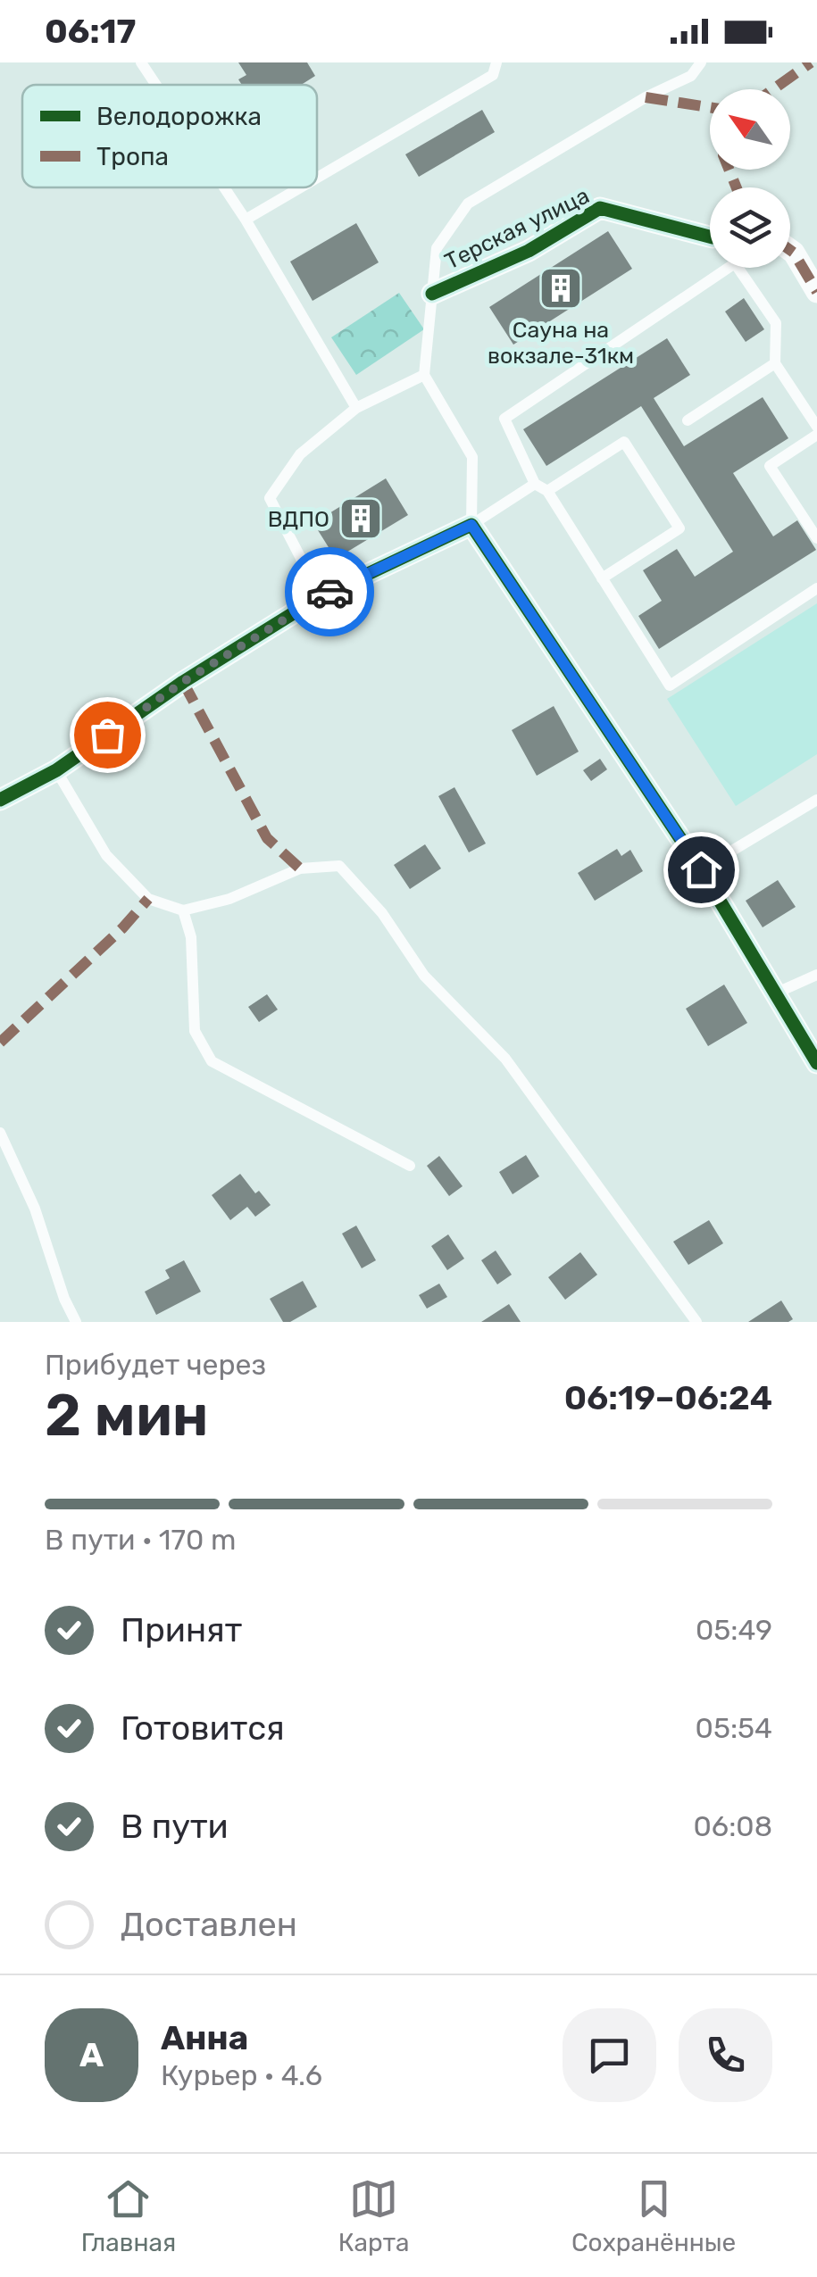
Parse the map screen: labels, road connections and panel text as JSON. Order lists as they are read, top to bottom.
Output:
{
  "streets": {
    "street": ["Терская улица"]
  },
  "places": {
    "building": ["Сауна на вокзале-31км", "ВДПО"]
  },
  "legend": ["Велодорожка", "Тропа"],
  "north": "top left",
  "page": {
    "status": "06:17",
    "heading": ["2 мин", "Прибудет через", "06:19–06:24"],
    "panel": ["Анна", "Курьер · 4.6"],
    "bar": "В пути · 170 m",
    "list": [
      ["Принят", "05:49"],
      ["Готовится", "05:54"],
      ["В пути", "06:08"],
      "Доставлен"
    ],
    "round": "А",
    "tabs": ["Главная", "Карта", "Сохранённые"]
  }
}
